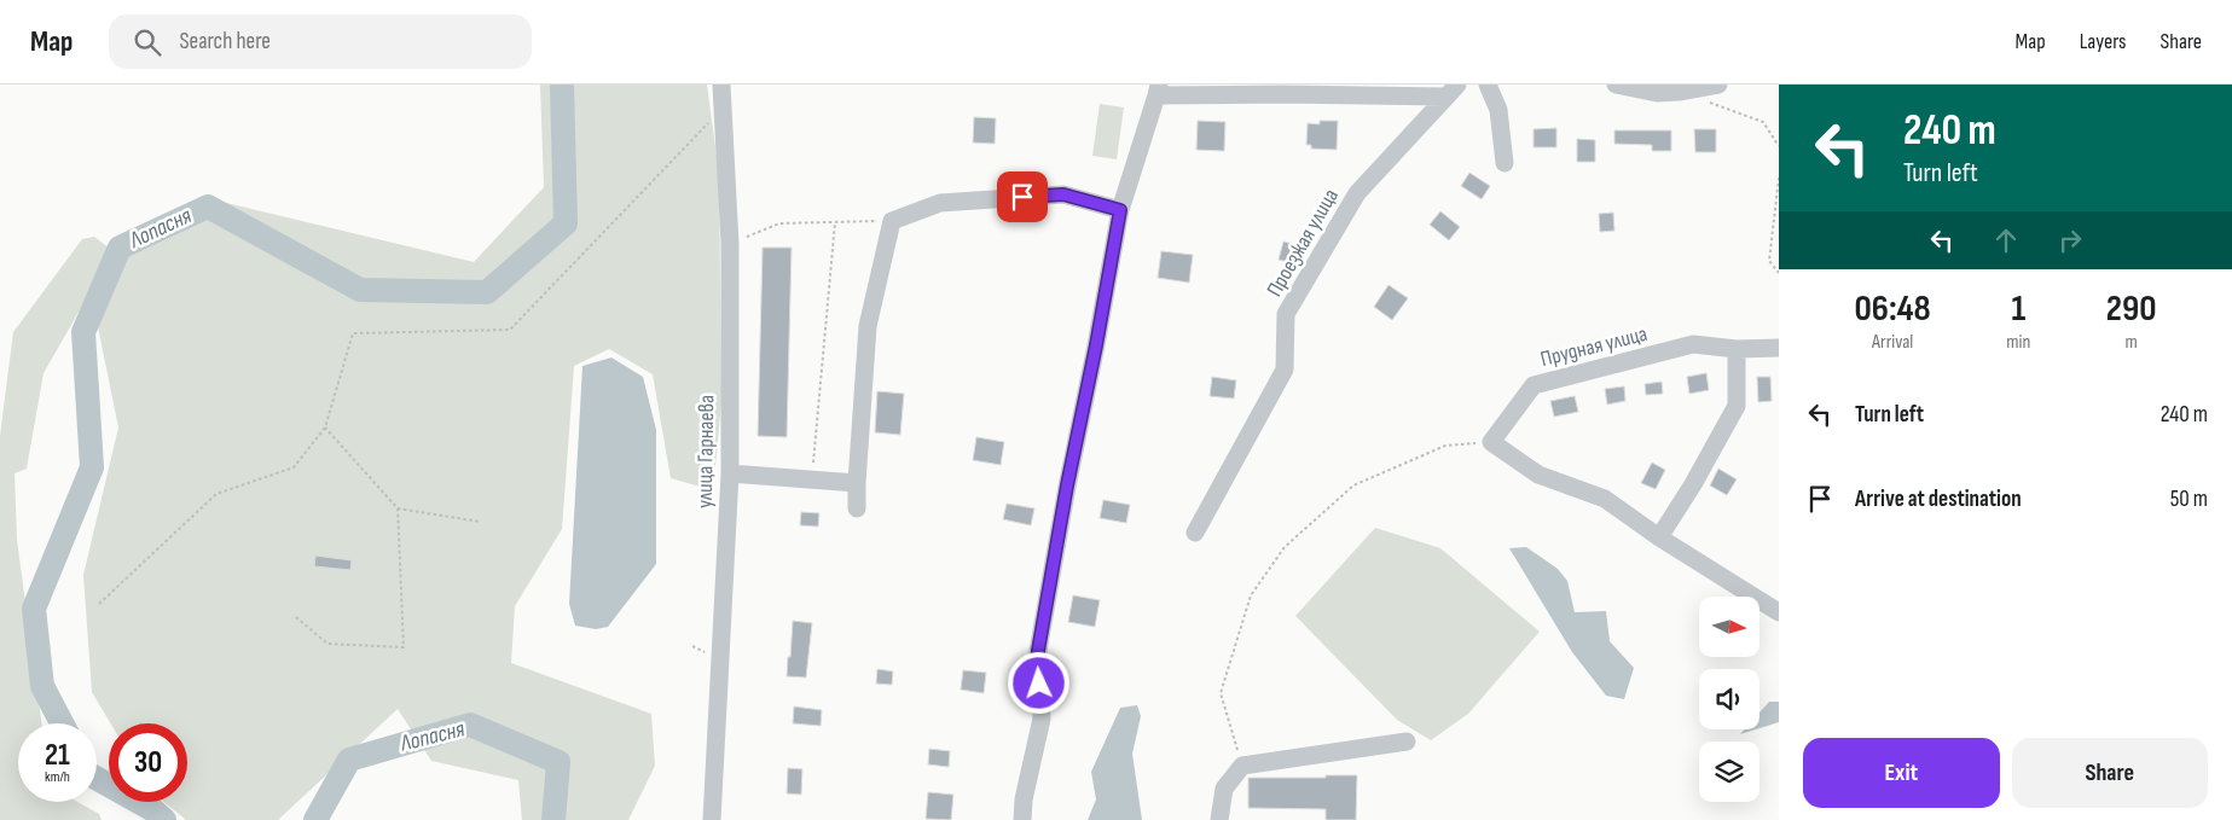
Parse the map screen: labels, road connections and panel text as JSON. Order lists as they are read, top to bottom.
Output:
{
  "streets": {
    "street": ["Проезжая улица", "Прудная улица", "улица Гарнаева"]
  },
  "water": ["Лопасня"],
  "north": "right",
  "page": {
    "header": "Map",
    "search": "Search here",
    "nav": ["Map", "Layers", "Share"],
    "turn": ["240 m", "Turn left"],
    "eta": [
      "06:48",
      "Arrival",
      "1",
      "min",
      "290",
      "m"
    ],
    "list": [
      {
        "name": "Turn left",
        "value": "240 m"
      },
      {
        "name": "Arrive at destination",
        "value": "50 m"
      }
    ],
    "speed": "21 km/h",
    "limit": "30",
    "buttons": ["Exit", "Share"]
  }
}
